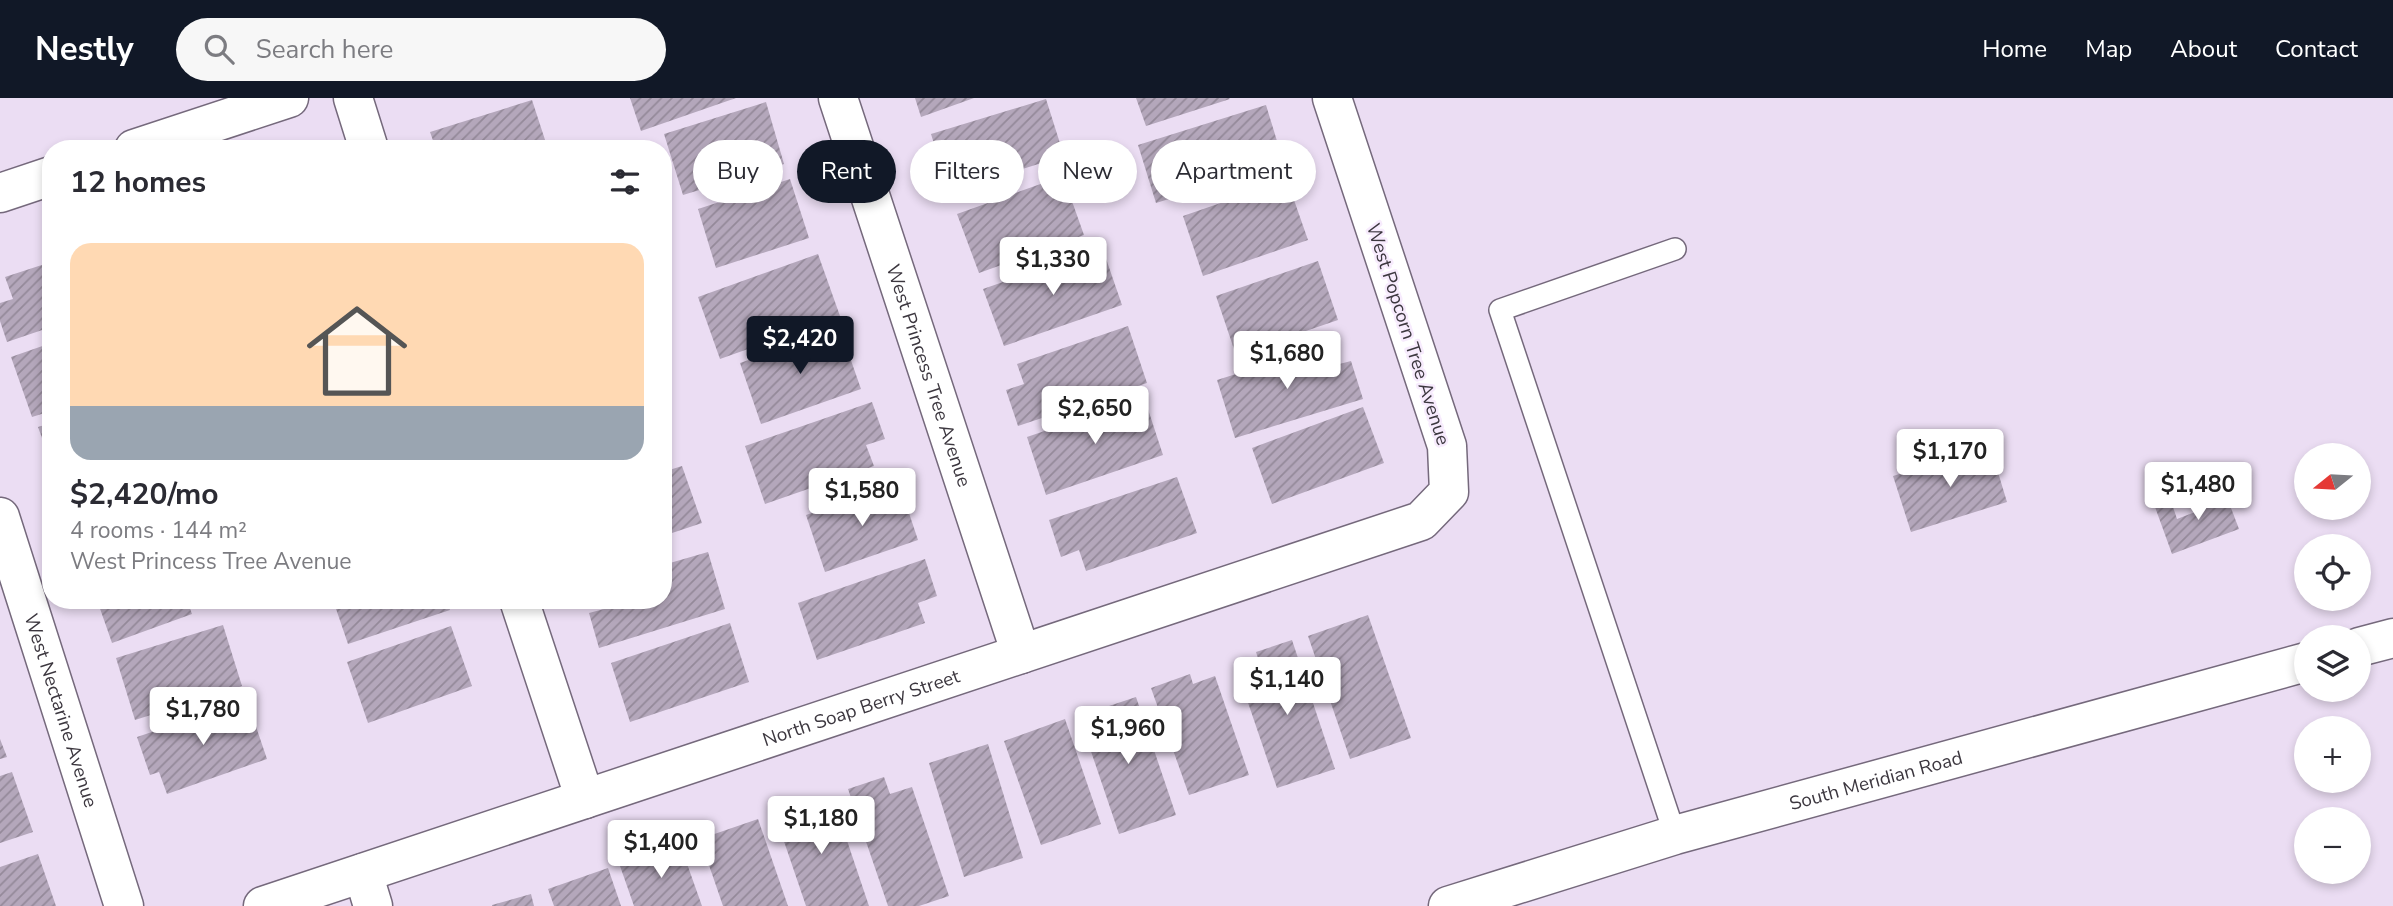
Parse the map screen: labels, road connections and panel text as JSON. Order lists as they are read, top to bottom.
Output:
{
  "streets": {
    "street": [
      "West Popcorn Tree Avenue",
      "West Princess Tree Avenue",
      "North Soap Berry Street",
      "West Nectarine Avenue",
      "South Meridian Road"
    ]
  },
  "crossings": [
    ["West Popcorn Tree Avenue", "North Soap Berry Street"],
    ["West Princess Tree Avenue", "North Soap Berry Street"]
  ],
  "north": "left",
  "page": {
    "header": "Nestly",
    "search": "Search here",
    "nav": [
      "Home",
      "Map",
      "About",
      "Contact"
    ],
    "chip": [
      "Buy",
      "Rent",
      "Filters",
      "New",
      "Apartment"
    ],
    "heading": "12 homes",
    "list": [
      {
        "name": "$2,420/mo",
        "note": "4 rooms · 144 m² · West Princess Tree Avenue"
      }
    ],
    "price": [
      "$1,330",
      "$2,420",
      "$1,680",
      "$2,650",
      "$1,170",
      "$1,480",
      "$1,580",
      "$1,140",
      "$1,780",
      "$1,960",
      "$1,180",
      "$1,400"
    ],
    "map_buttons": ["+", "−"]
  }
}
